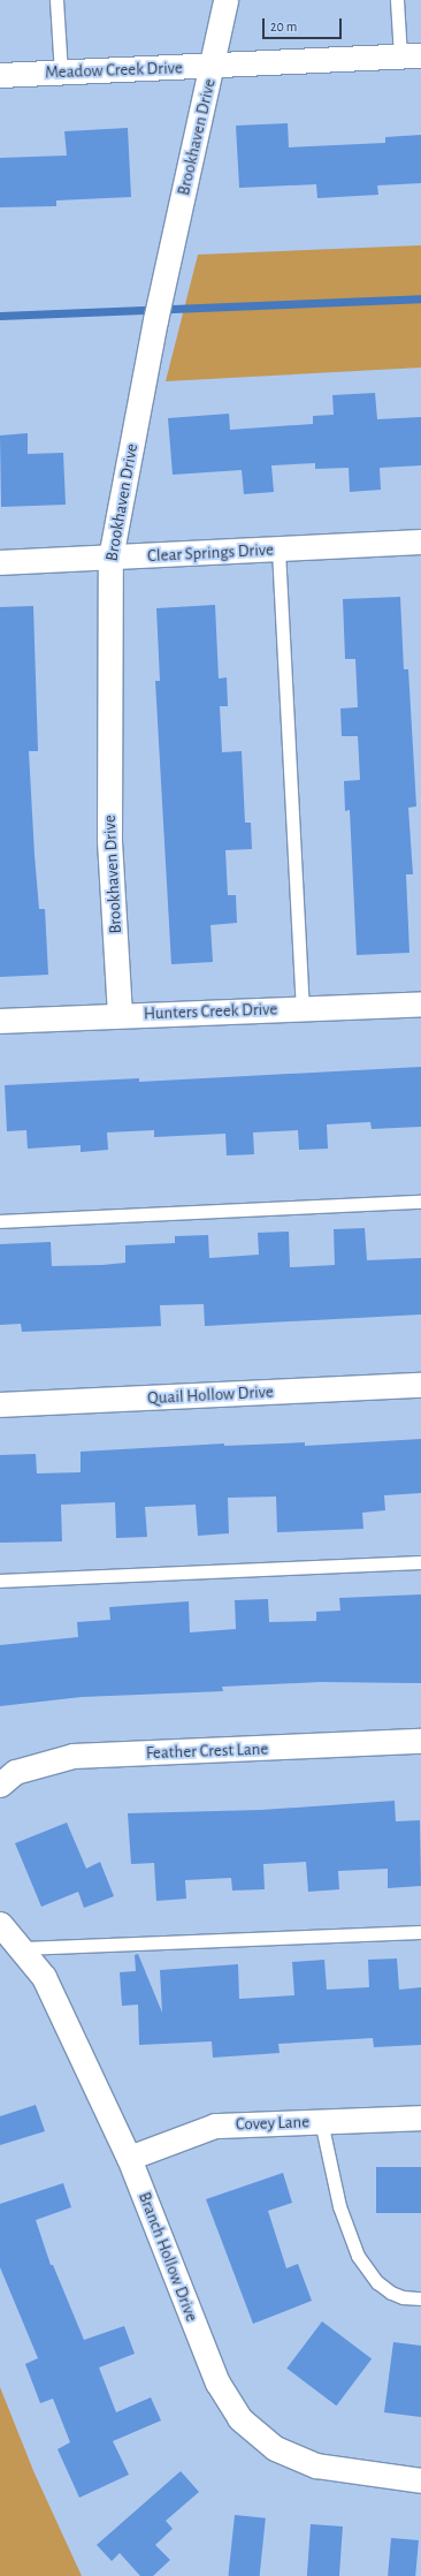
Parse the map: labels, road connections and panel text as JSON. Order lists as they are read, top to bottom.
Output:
{
  "streets": {
    "street": [
      "Meadow Creek Drive",
      "Brookhaven Drive",
      "Clear Springs Drive",
      "Hunters Creek Drive",
      "Quail Hollow Drive",
      "Feather Crest Lane",
      "Covey Lane",
      "Branch Hollow Drive"
    ]
  },
  "crossings": [
    ["Meadow Creek Drive", "Brookhaven Drive"],
    ["Brookhaven Drive", "Clear Springs Drive"],
    ["Brookhaven Drive", "Hunters Creek Drive"],
    ["Covey Lane", "Branch Hollow Drive"]
  ],
  "scale_bar": "20 m"
}
